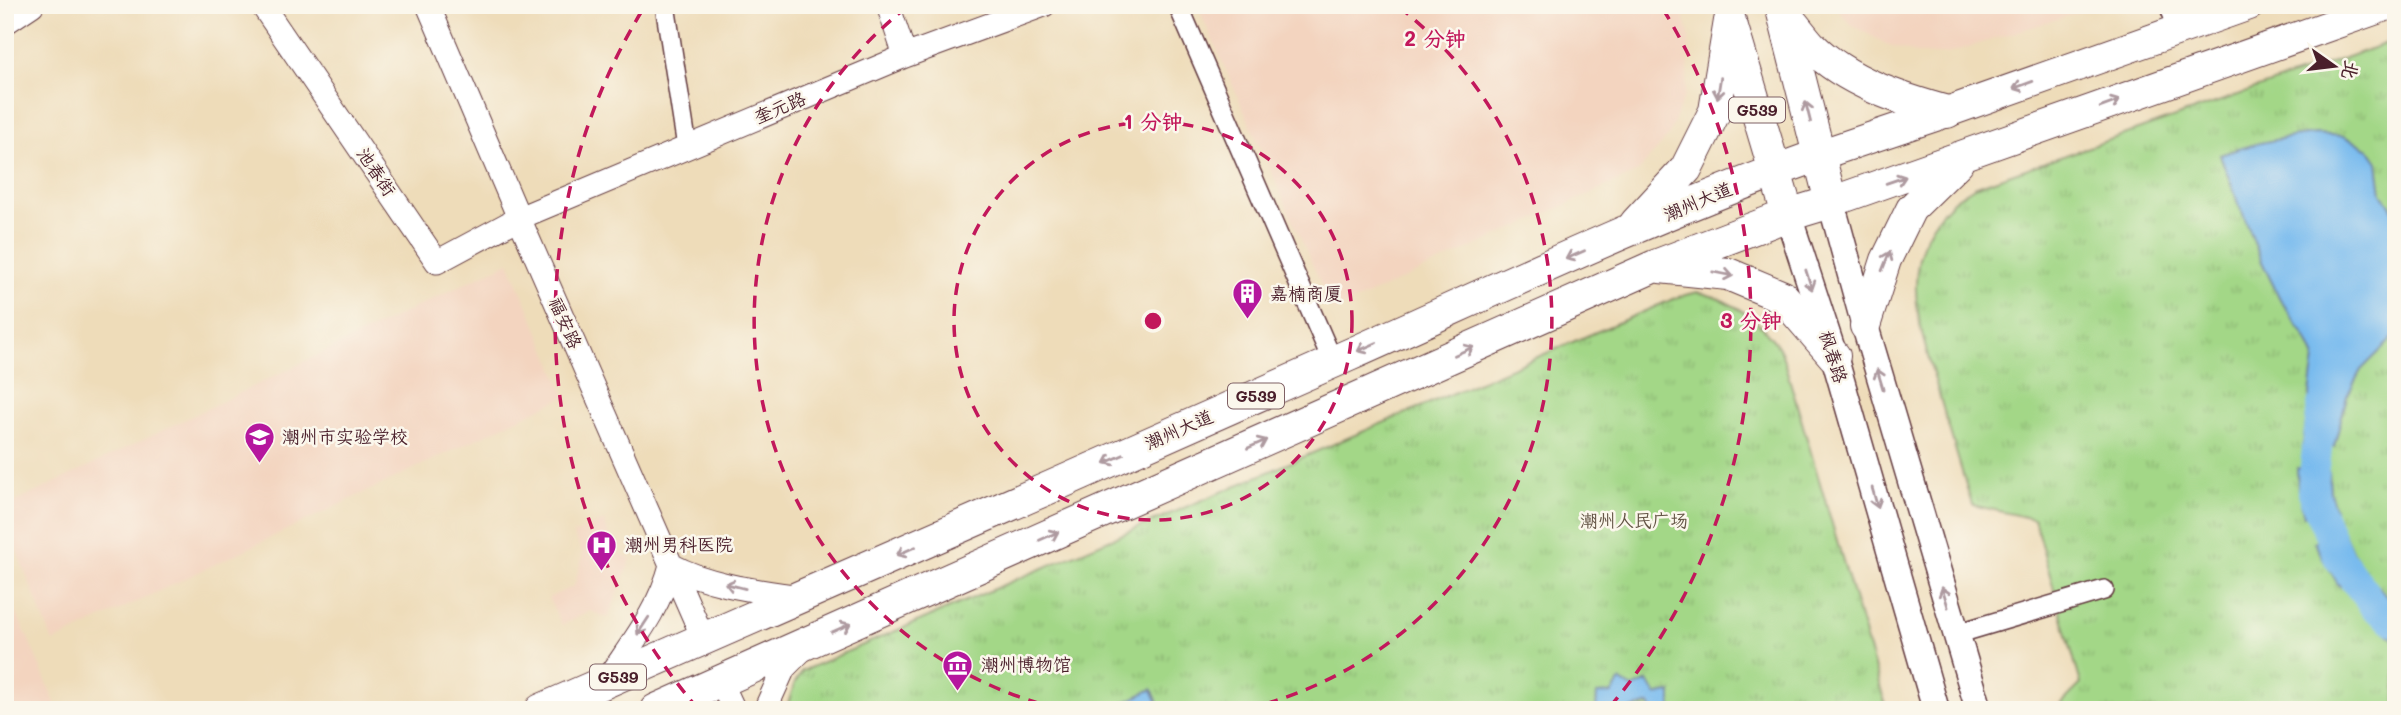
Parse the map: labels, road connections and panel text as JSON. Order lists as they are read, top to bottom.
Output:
{
  "streets": {
    "highway": ["G539", "潮州大道", "枫春路"],
    "street": ["奎元路", "池春街", "福安路"]
  },
  "crossings": [
    ["奎元路", "池春街"],
    ["奎元路", "福安路"],
    ["G539", "潮州大道"],
    ["G539", "枫春路"],
    ["池春街", "福安路"],
    ["潮州大道", "福安路"],
    ["潮州大道", "枫春路"]
  ],
  "one_way": ["枫春路"],
  "parks": ["潮州人民广场"],
  "places": {
    "building": ["嘉楠商厦"],
    "school or university": ["潮州市实验学校"],
    "hospital": ["潮州男科医院"],
    "museum": ["潮州博物馆"]
  },
  "north": "right",
  "rings": ["2 分钟", "1 分钟", "3 分钟"]
}
